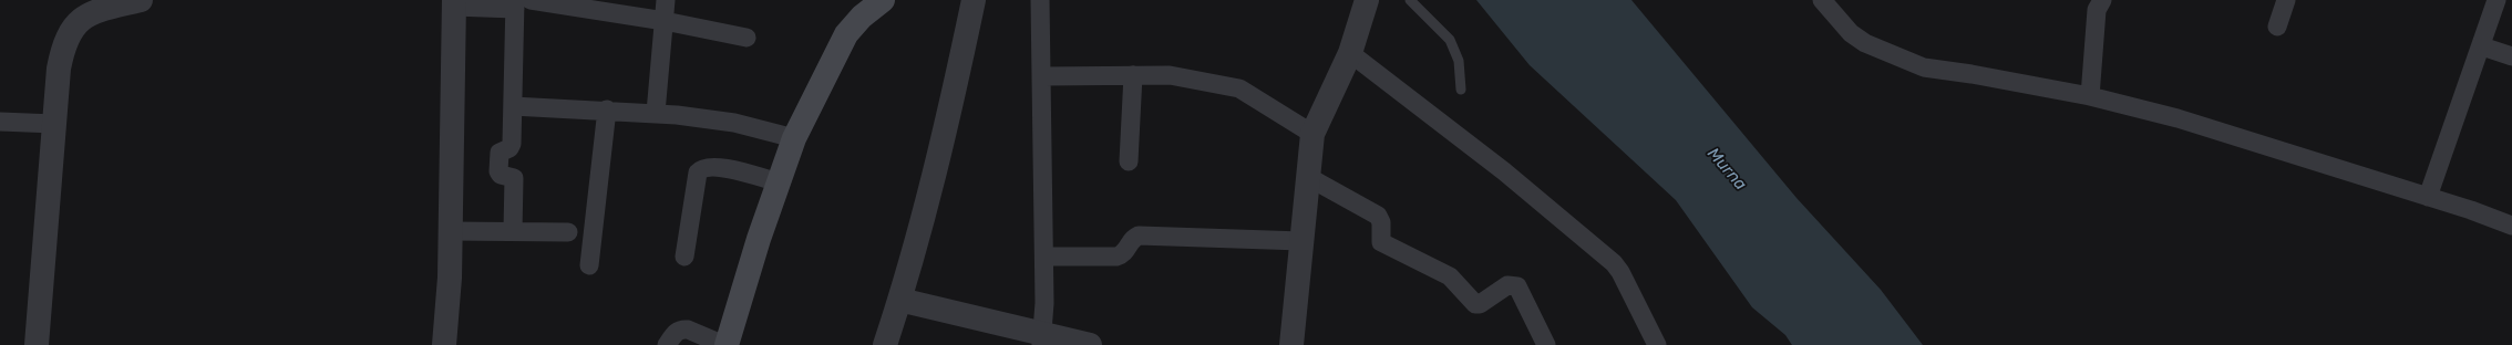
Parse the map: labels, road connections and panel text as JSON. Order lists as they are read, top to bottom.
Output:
{
  "water": ["Murna"]
}
